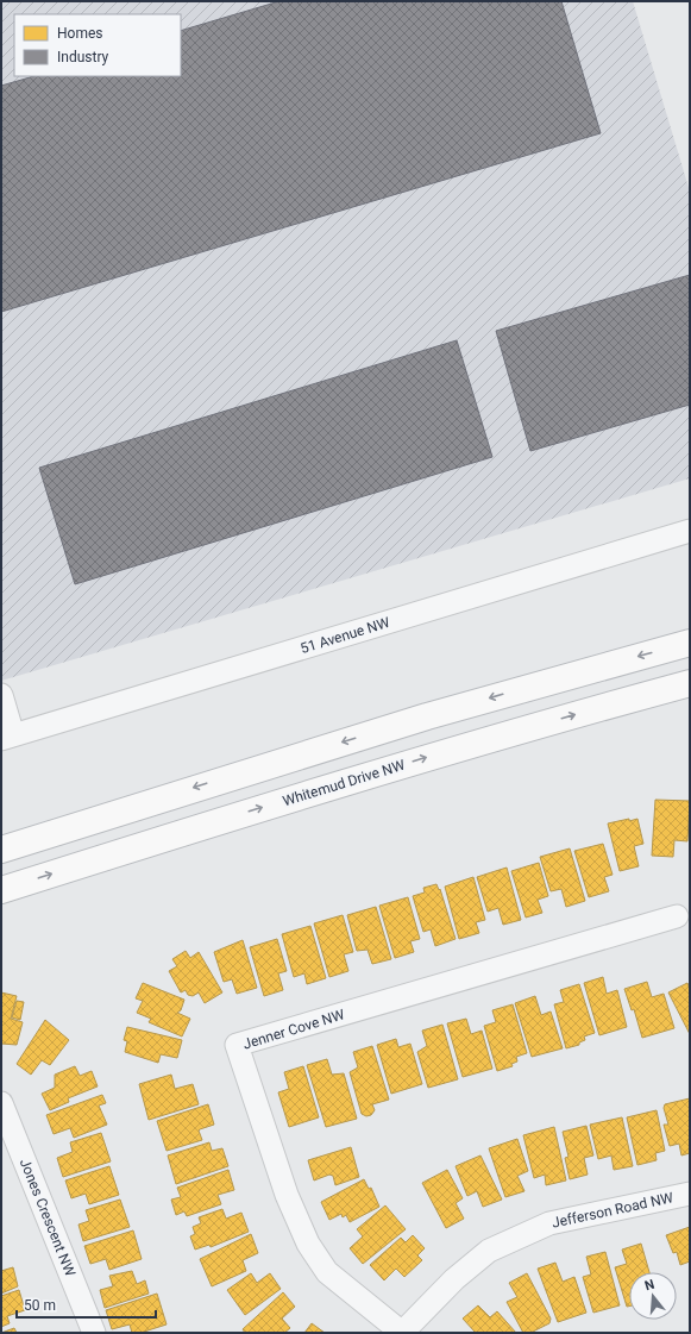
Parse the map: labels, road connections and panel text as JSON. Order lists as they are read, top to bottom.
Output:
{
  "streets": {
    "highway": ["Whitemud Drive NW"],
    "street": [
      "51 Avenue NW",
      "Jenner Cove NW",
      "Jefferson Road NW",
      "Jones Crescent NW"
    ]
  },
  "crossings": [
    ["Jenner Cove NW", "Jefferson Road NW"]
  ],
  "legend": ["Homes", "Industry"],
  "scale_bar": "50 m",
  "north": "top"
}
